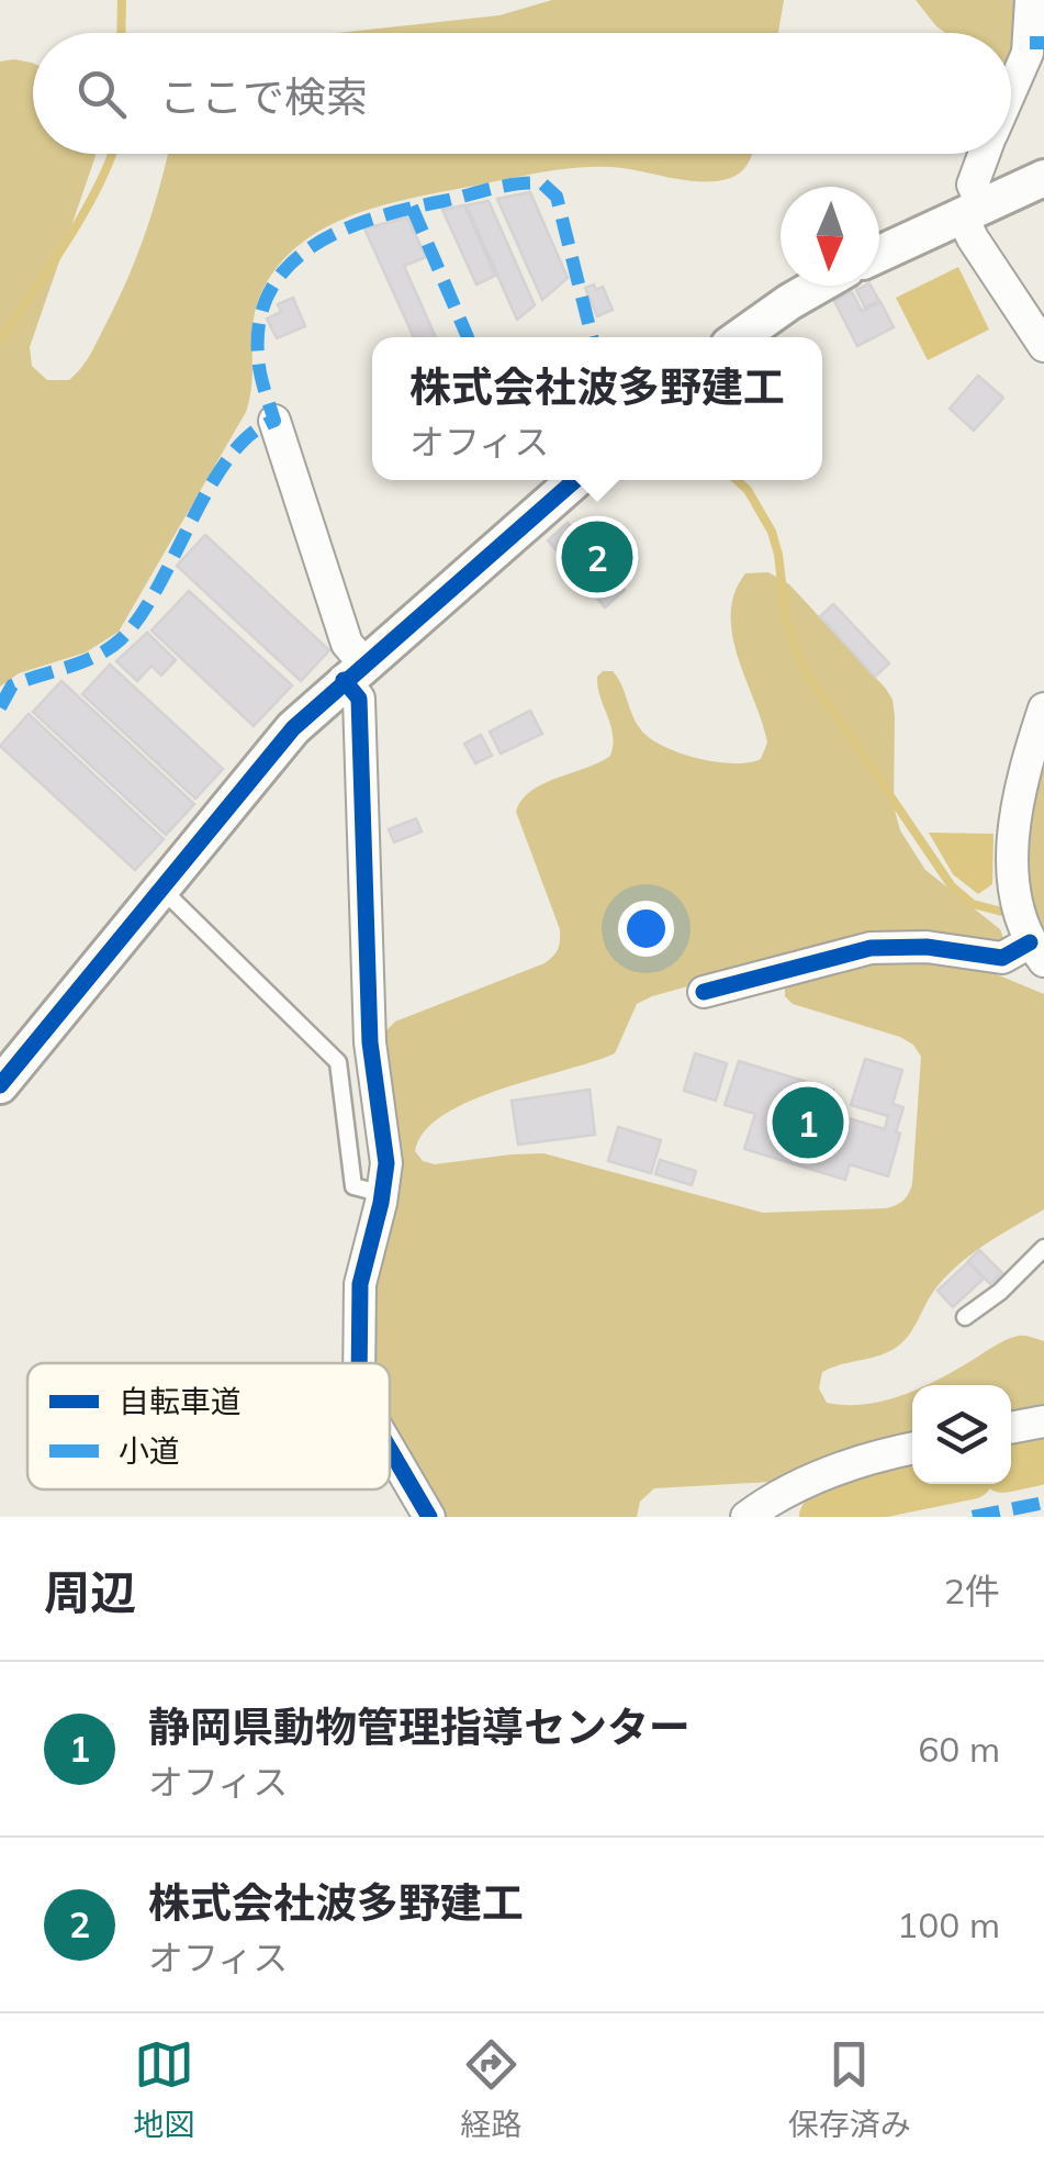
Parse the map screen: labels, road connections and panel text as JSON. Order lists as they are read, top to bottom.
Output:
{
  "legend": ["自転車道", "小道"],
  "north": "bottom",
  "page": {
    "search": "ここで検索",
    "popup": ["株式会社波多野建工", "オフィス"],
    "pins": ["2", "1"],
    "heading": ["周辺", "2件"],
    "list": [
      {
        "mark": "1",
        "name": "静岡県動物管理指導センター",
        "note": "オフィス",
        "value": "60 m"
      },
      {
        "mark": "2",
        "name": "株式会社波多野建工",
        "note": "オフィス",
        "value": "100 m"
      }
    ],
    "nav": ["地図", "経路", "保存済み"]
  }
}
